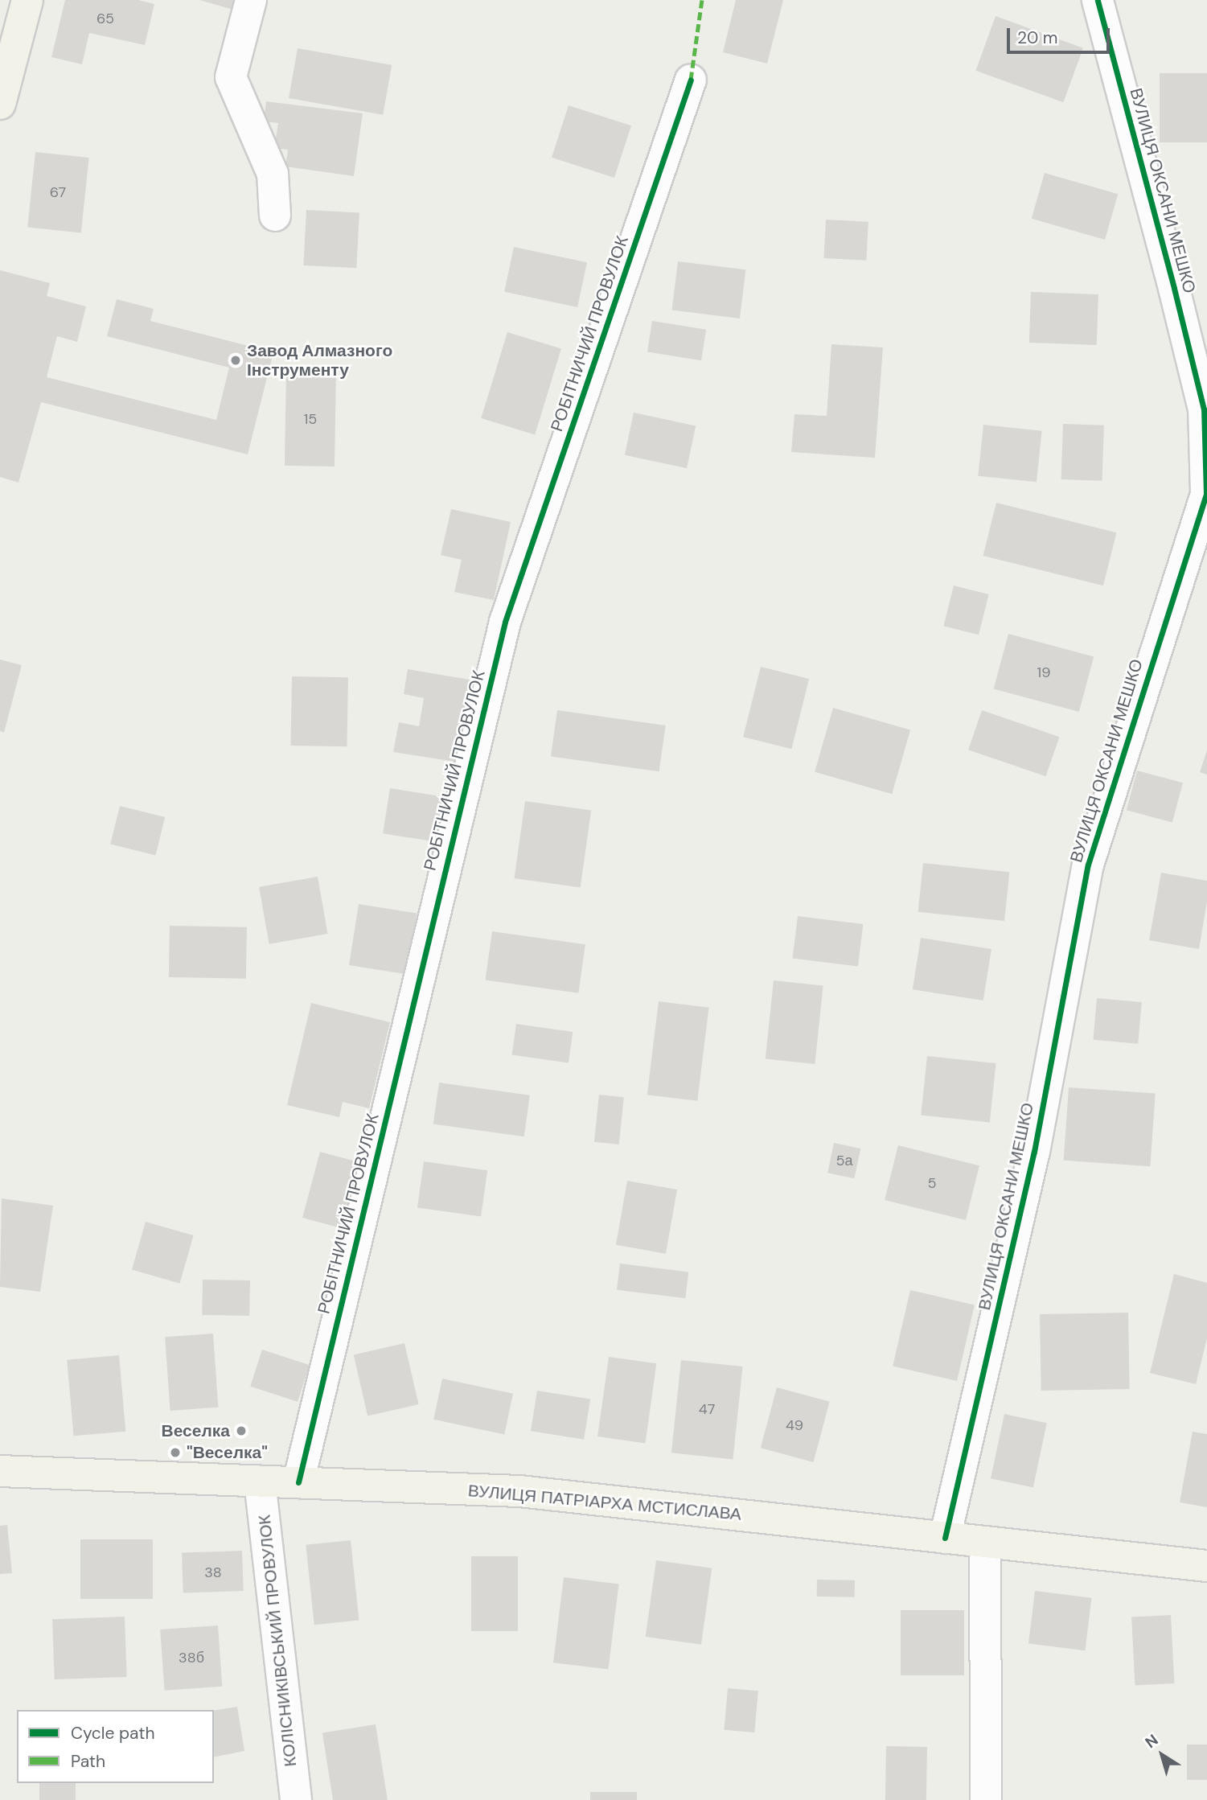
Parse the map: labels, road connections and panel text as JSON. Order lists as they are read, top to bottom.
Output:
{
  "streets": {
    "main road": ["ВУЛИЦЯ ПАТРІАРХА МСТИСЛАВА"],
    "street": ["ВУЛИЦЯ ОКСАНИ МЕШКО", "РОБІТНИЧИЙ ПРОВУЛОК", "КОЛІСНИКІВСЬКИЙ ПРОВУЛОК"]
  },
  "crossings": [
    ["ВУЛИЦЯ ОКСАНИ МЕШКО", "ВУЛИЦЯ ПАТРІАРХА МСТИСЛАВА"],
    ["РОБІТНИЧИЙ ПРОВУЛОК", "ВУЛИЦЯ ПАТРІАРХА МСТИСЛАВА"],
    ["ВУЛИЦЯ ПАТРІАРХА МСТИСЛАВА", "КОЛІСНИКІВСЬКИЙ ПРОВУЛОК"]
  ],
  "places": ["Завод Алмазного Інструменту", "Веселка", "\"Веселка\""],
  "house_numbers": [
    "65",
    "67",
    "15",
    "19",
    "5а",
    "5",
    "47",
    "49",
    "38",
    "38б"
  ],
  "legend": ["Cycle path", "Path"],
  "scale_bar": "20 m",
  "north": "top left"
}
